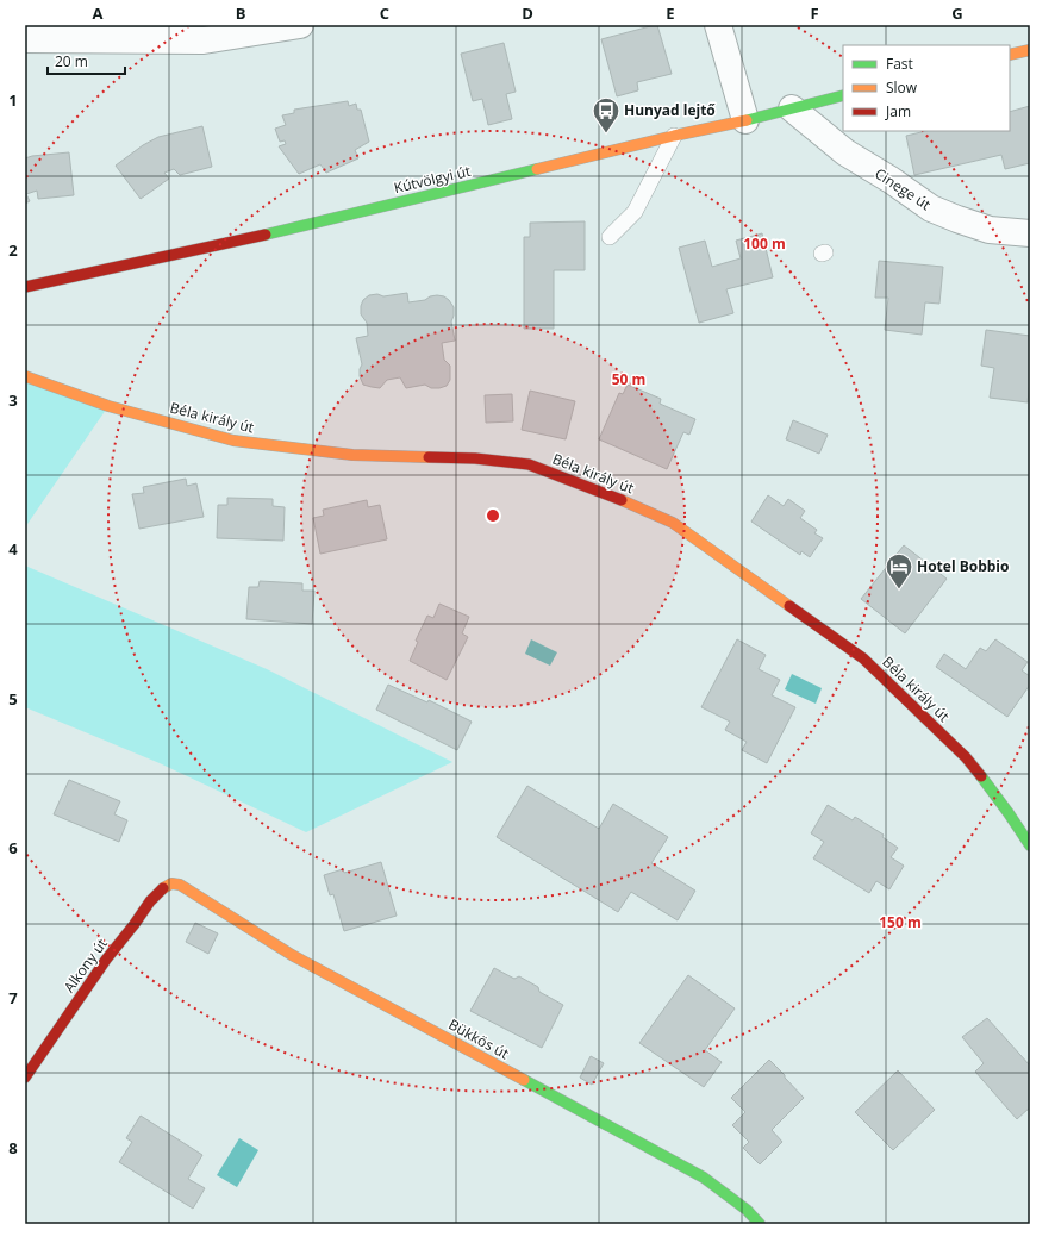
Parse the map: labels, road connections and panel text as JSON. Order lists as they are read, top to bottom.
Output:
{
  "streets": {
    "street": [
      "Kútvölgyi út",
      "Cinege út",
      "Béla király út",
      "Alkony út",
      "Bükkös út"
    ]
  },
  "crossings": [
    ["Kútvölgyi út", "Cinege út"],
    ["Alkony út", "Bükkös út"]
  ],
  "places": {
    "bus stop": ["Hunyad lejtő"],
    "hotel": ["Hotel Bobbio"]
  },
  "legend": ["Fast", "Slow", "Jam"],
  "scale_bar": "20 m",
  "grid": {
    "columns": [
      "A",
      "B",
      "C",
      "D",
      "E",
      "F",
      "G"
    ],
    "rows": [
      "1",
      "2",
      "3",
      "4",
      "5",
      "6",
      "7",
      "8"
    ]
  },
  "rings": ["100 m", "50 m", "150 m"]
}
